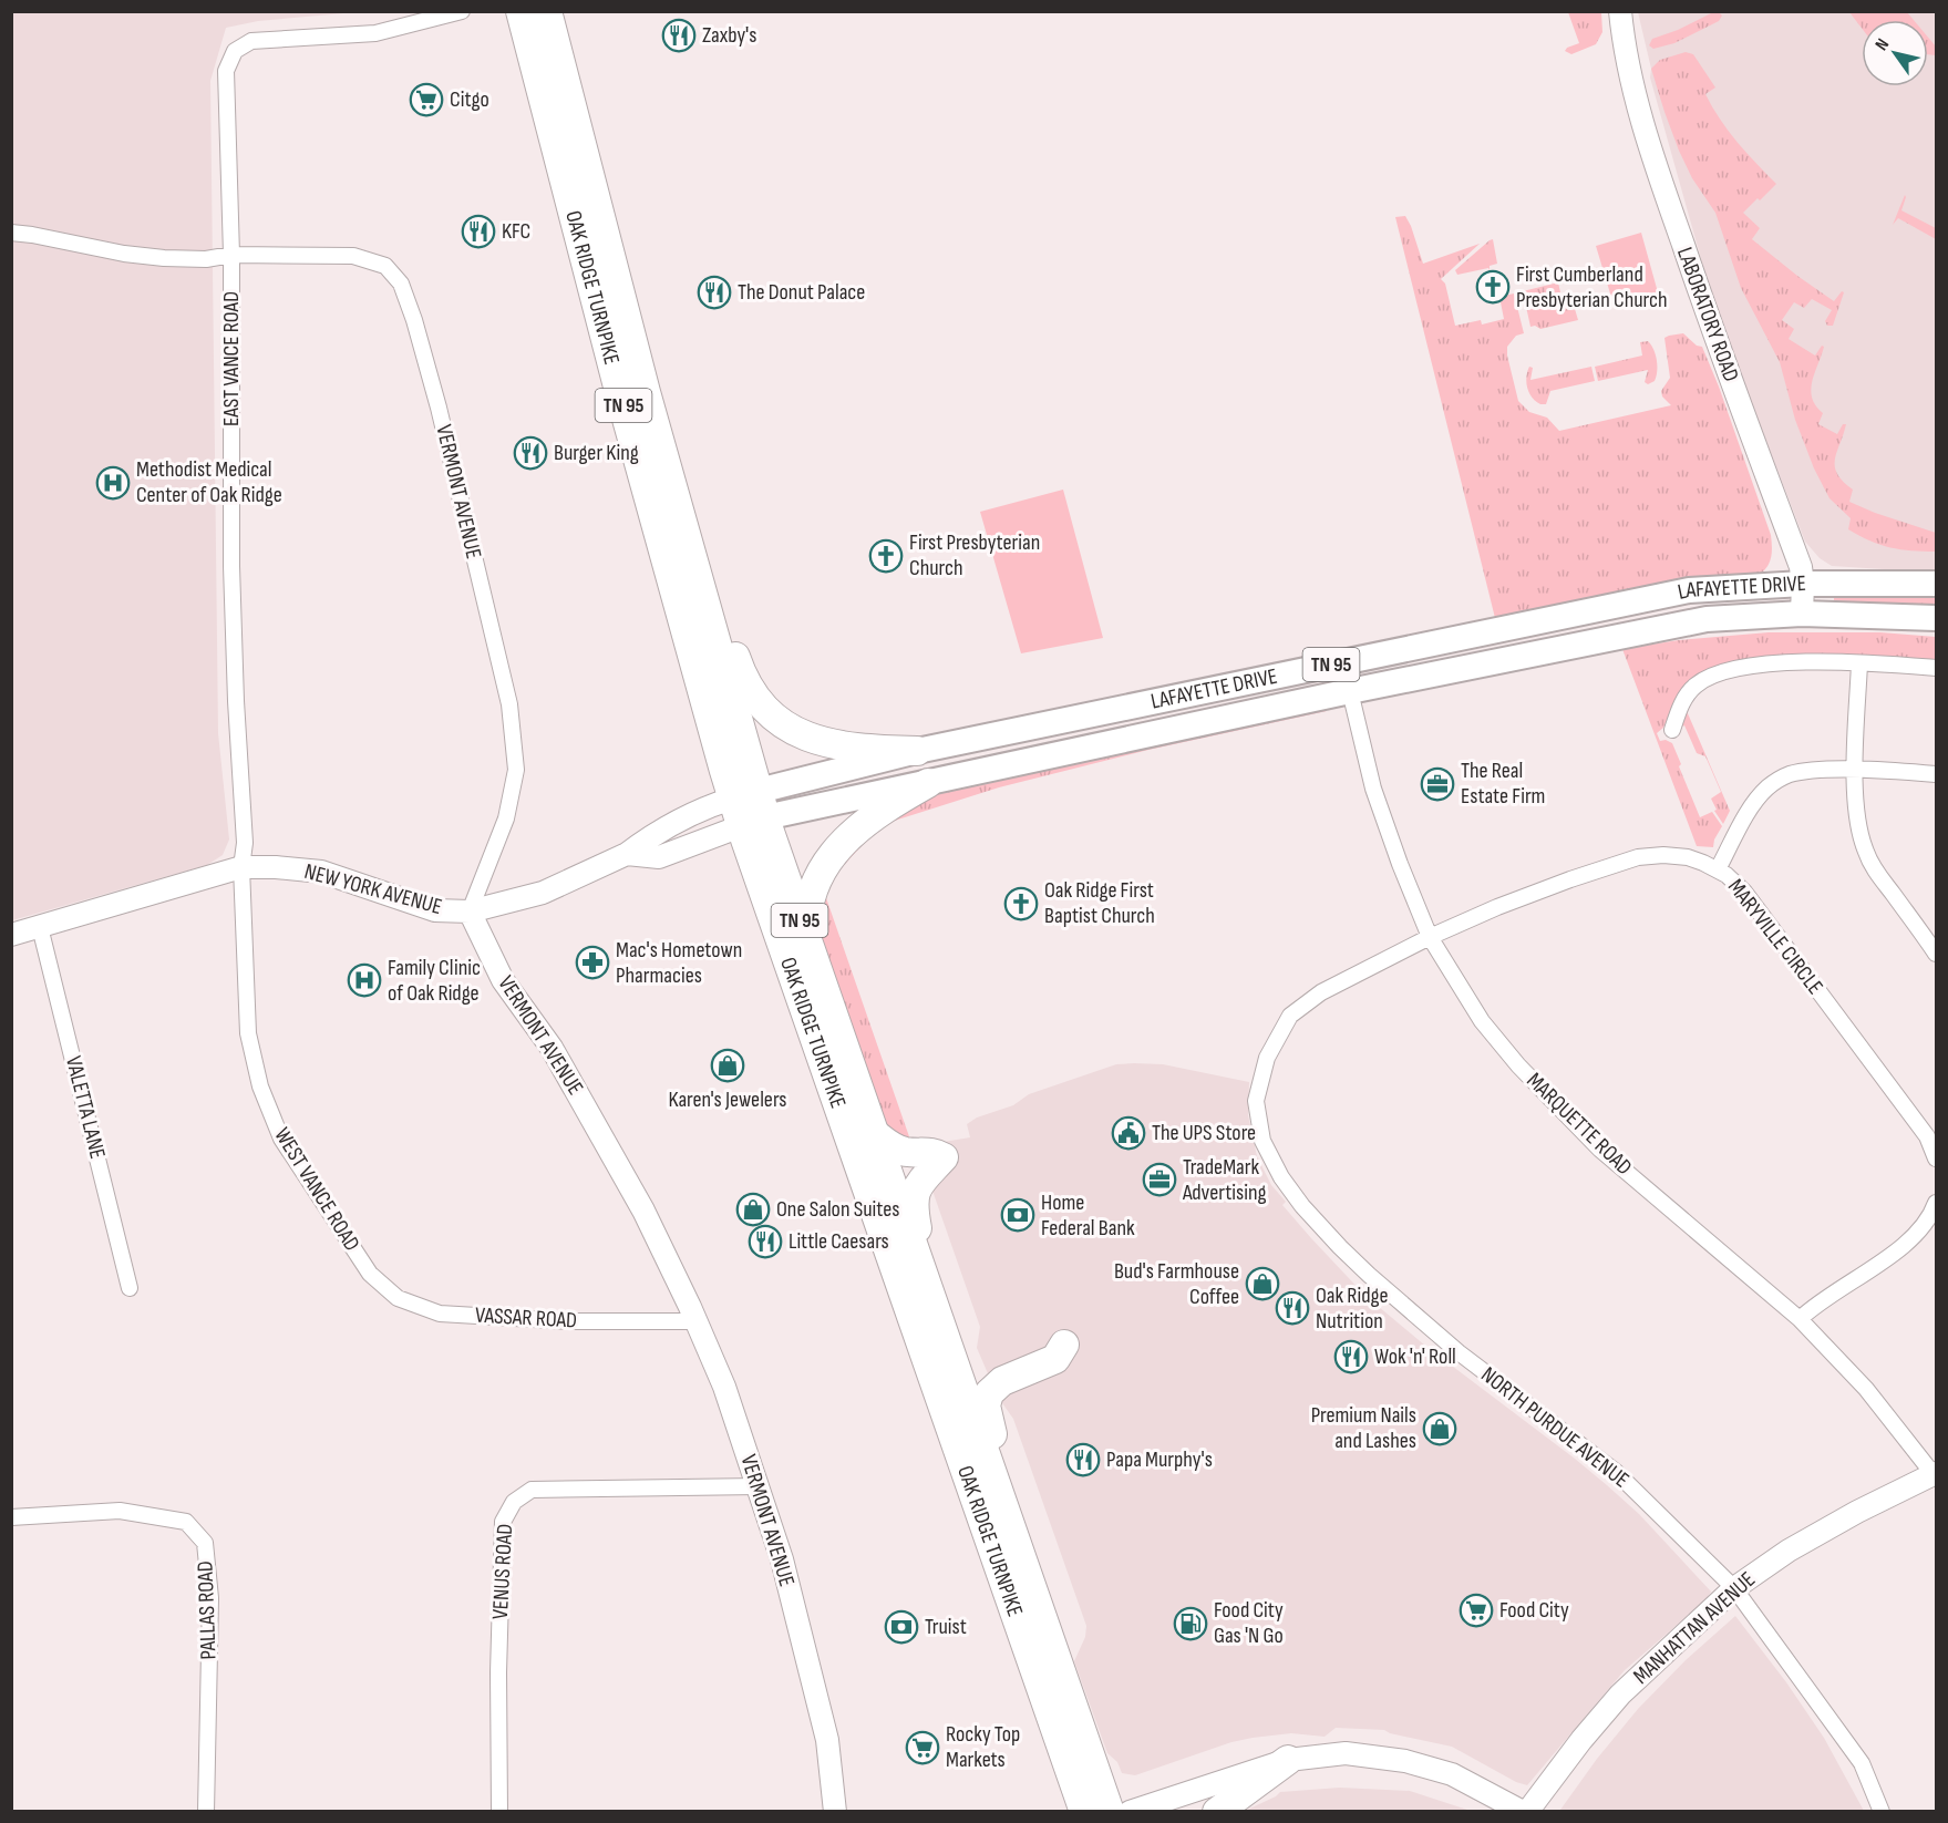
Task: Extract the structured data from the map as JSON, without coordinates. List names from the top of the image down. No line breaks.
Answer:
{"streets":{"highway":["OAK RIDGE TURNPIKE","TN 95"],"main road":["LAFAYETTE DRIVE"],"street":["LABORATORY ROAD","EAST VANCE ROAD","VERMONT AVENUE","NEW YORK AVENUE","MARYVILLE CIRCLE","VALETTA LANE","MARQUETTE ROAD","WEST VANCE ROAD","VASSAR ROAD","NORTH PURDUE AVENUE","VENUS ROAD","PALLAS ROAD","MANHATTAN AVENUE"]},"crossings":[["OAK RIDGE TURNPIKE","LAFAYETTE DRIVE"],["OAK RIDGE TURNPIKE","NEW YORK AVENUE"],["LABORATORY ROAD","LAFAYETTE DRIVE"],["EAST VANCE ROAD","VERMONT AVENUE"],["EAST VANCE ROAD","NEW YORK AVENUE"],["EAST VANCE ROAD","WEST VANCE ROAD"],["VERMONT AVENUE","NEW YORK AVENUE"],["VERMONT AVENUE","VASSAR ROAD"],["VERMONT AVENUE","VENUS ROAD"],["LAFAYETTE DRIVE","NEW YORK AVENUE"],["LAFAYETTE DRIVE","MARQUETTE ROAD"],["NEW YORK AVENUE","VALETTA LANE"],["NEW YORK AVENUE","WEST VANCE ROAD"],["MARYVILLE CIRCLE","MARQUETTE ROAD"],["MARYVILLE CIRCLE","NORTH PURDUE AVENUE"],["MARQUETTE ROAD","NORTH PURDUE AVENUE"],["MARQUETTE ROAD","MANHATTAN AVENUE"],["WEST VANCE ROAD","VASSAR ROAD"],["NORTH PURDUE AVENUE","MANHATTAN AVENUE"]],"places":{"restaurant":["Zaxby's","KFC","The Donut Palace","Burger King","Little Caesars","Oak Ridge Nutrition","Wok 'n' Roll","Papa Murphy's"],"supermarket":["Citgo","Food City","Rocky Top Markets"],"church":["First Cumberland Presbyterian Church","First Presbyterian Church","Oak Ridge First Baptist Church"],"hospital":["Methodist Medical Center of Oak Ridge","Family Clinic of Oak Ridge"],"office":["The Real Estate Firm","TradeMark Advertising"],"pharmacy":["Mac's Hometown Pharmacies"],"shop":["Karen's Jewelers","One Salon Suites","Bud's Farmhouse Coffee","Premium Nails and Lashes"],"public building":["The UPS Store"],"bank":["Home Federal Bank","Truist"],"fuel station":["Food City Gas 'N Go"]},"north":"top left"}
